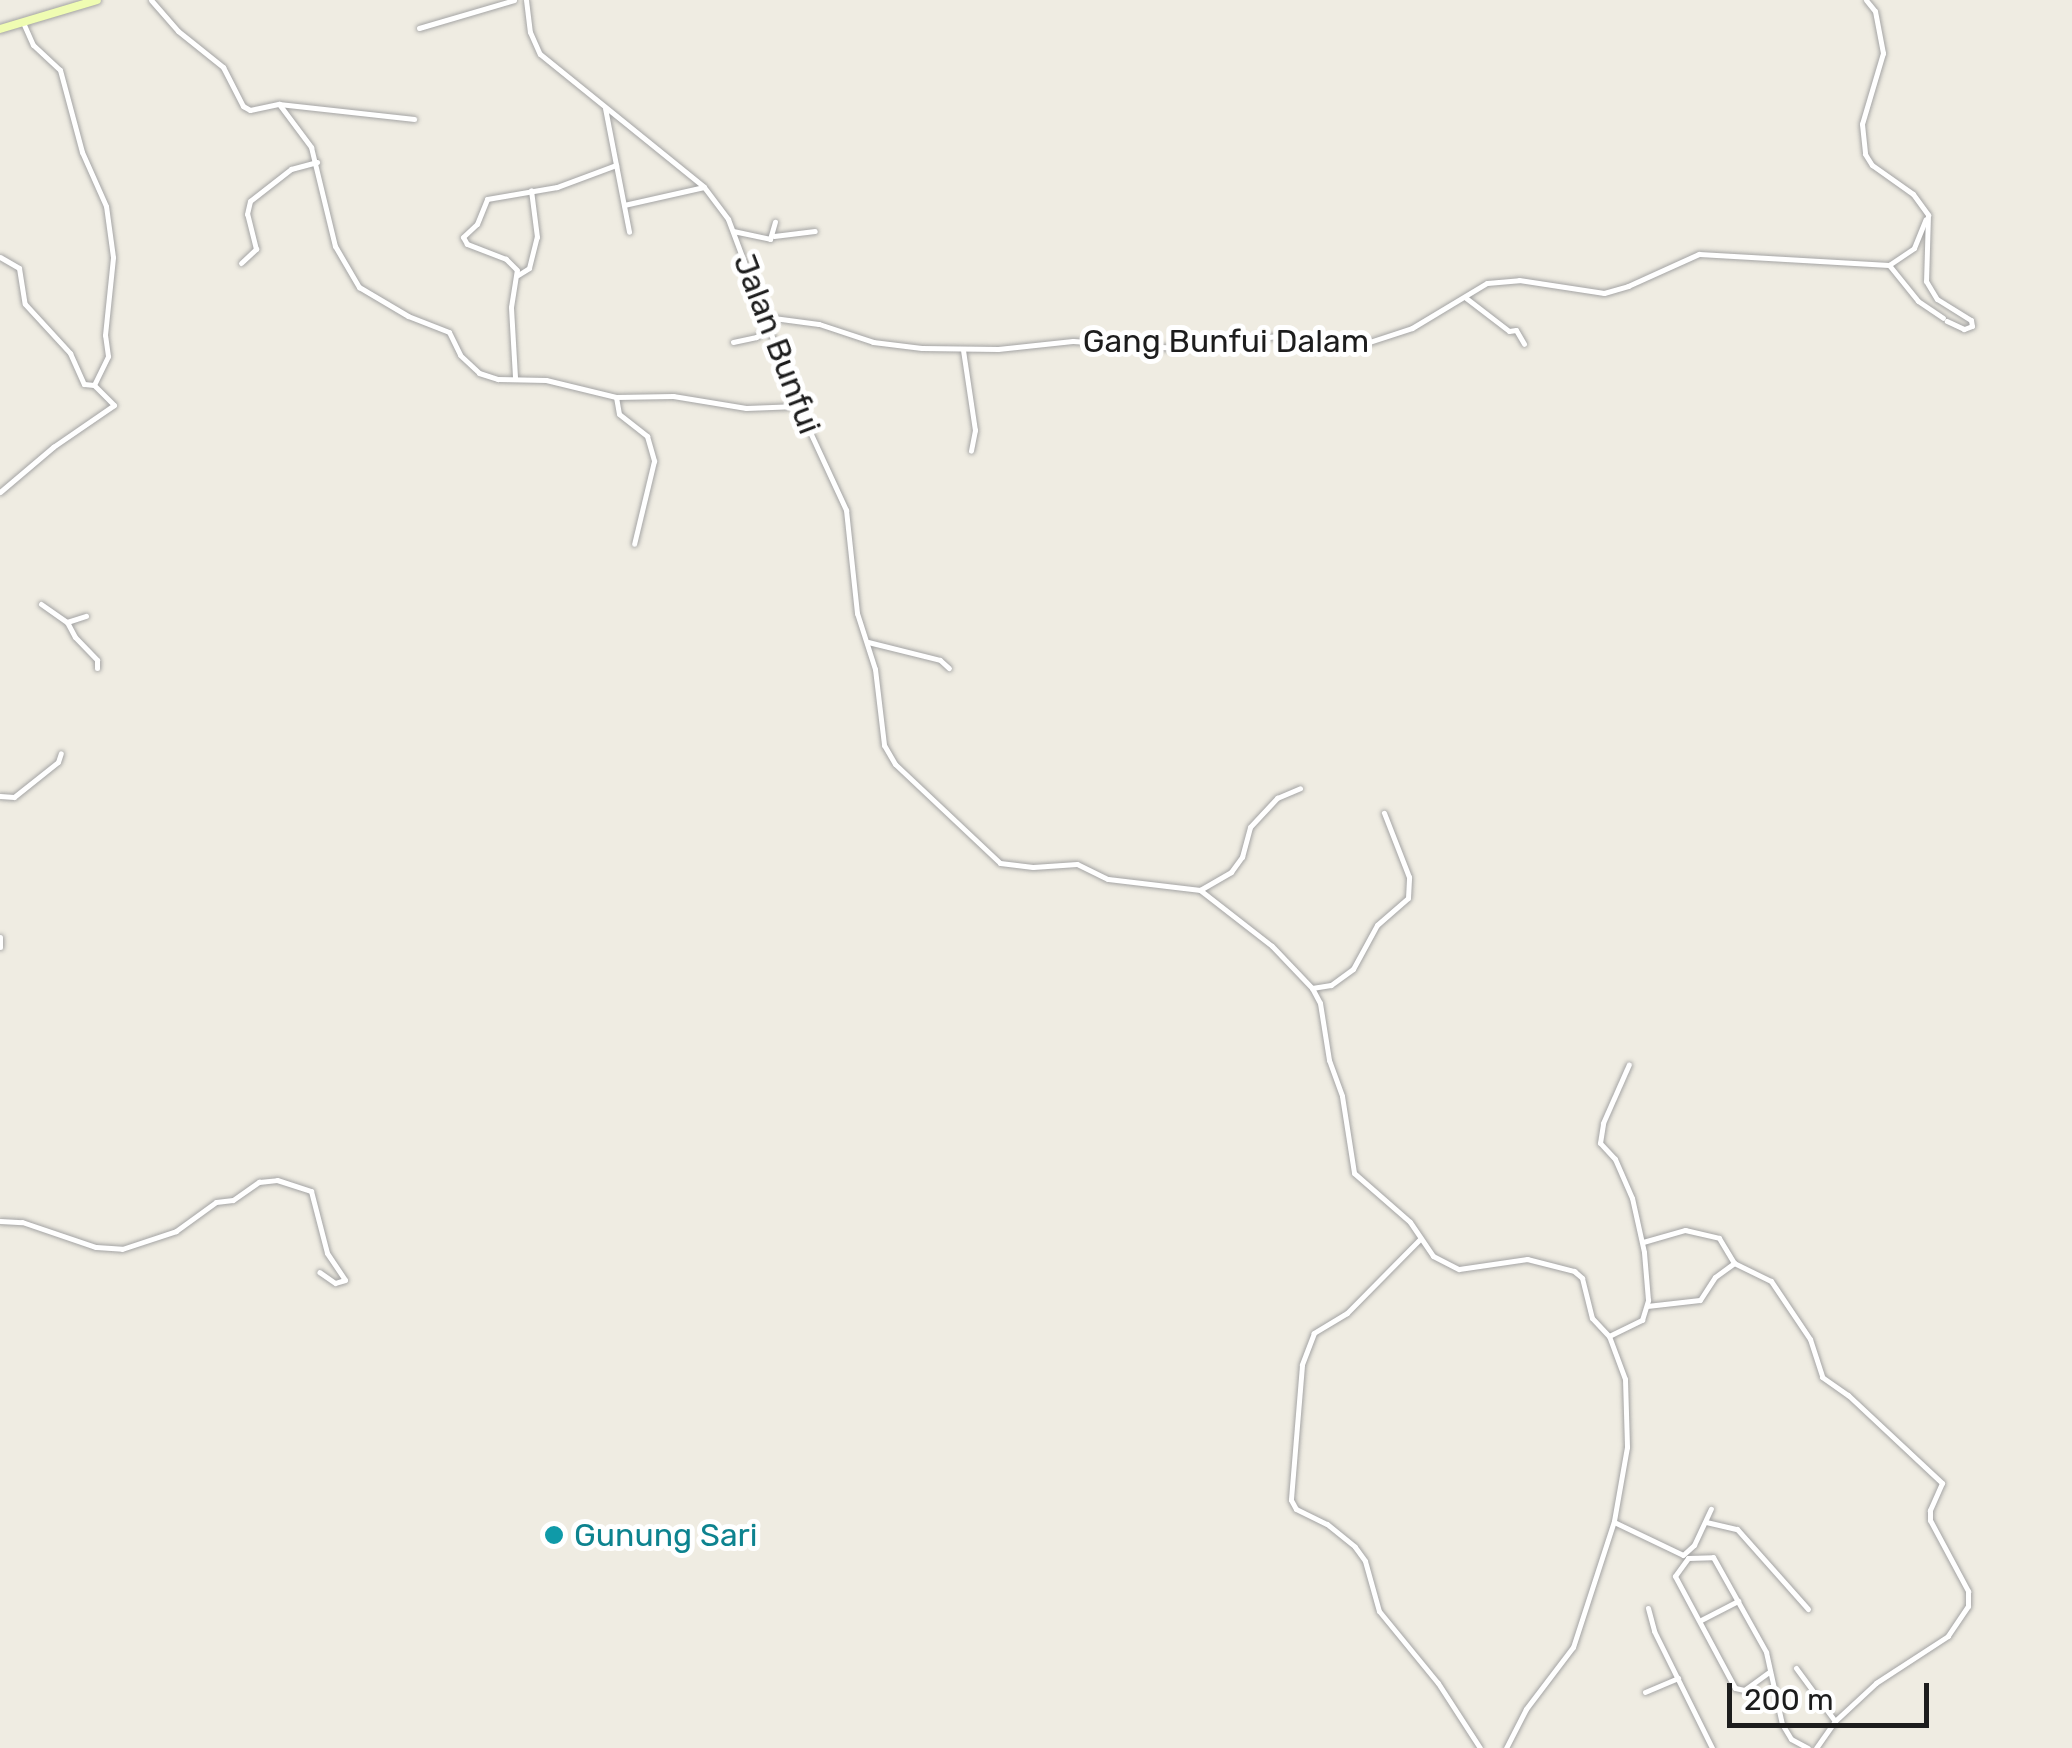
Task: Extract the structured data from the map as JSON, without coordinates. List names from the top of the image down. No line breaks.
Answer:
{"streets":{"street":["Gang Bunfui Dalam","Jalan Bunfui"]},"crossings":[["Gang Bunfui Dalam","Jalan Bunfui"]],"places":["Gunung Sari"],"scale_bar":"200 m"}
